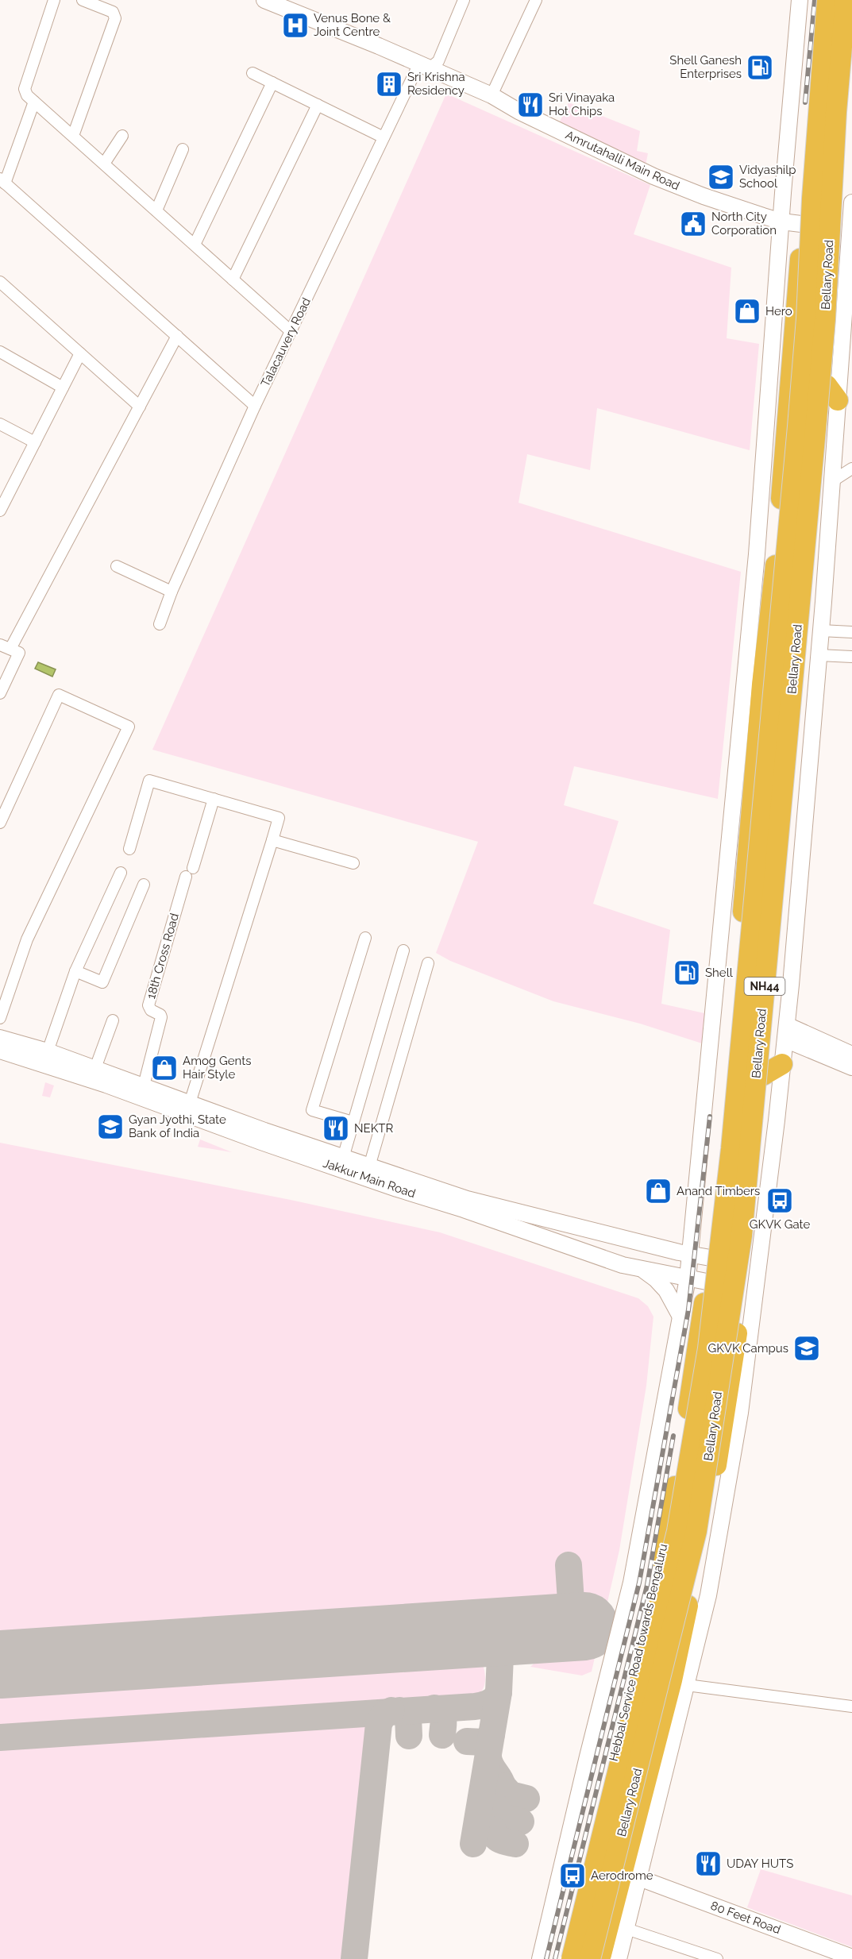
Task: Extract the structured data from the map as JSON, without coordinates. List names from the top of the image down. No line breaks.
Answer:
{"streets":{"highway":["Bellary Road","NH44","Hebbal Service Road towards Bengaluru"],"street":["Amrutahalli Main Road","Talacauvery Road","18th Cross Road","Jakkur Main Road","80 Feet Road"]},"crossings":[["Amrutahalli Main Road","Bellary Road"],["Amrutahalli Main Road","Talacauvery Road"],["Bellary Road","Jakkur Main Road"],["18th Cross Road","Jakkur Main Road"],["Jakkur Main Road","Hebbal Service Road towards Bengaluru"]],"places":{"hospital":["Venus Bone & Joint Centre"],"fuel station":["Shell Ganesh Enterprises","Shell"],"building":["Sri Krishna Residency"],"restaurant":["Sri Vinayaka Hot Chips","NEKTR","UDAY HUTS"],"school or university":["Vidyashilp School","Gyan Jyothi, State Bank of India","GKVK Campus"],"public building":["North City Corporation"],"shop":["Hero","Amog Gents Hair Style","Anand Timbers"],"bus stop":["GKVK Gate","Aerodrome"]}}
